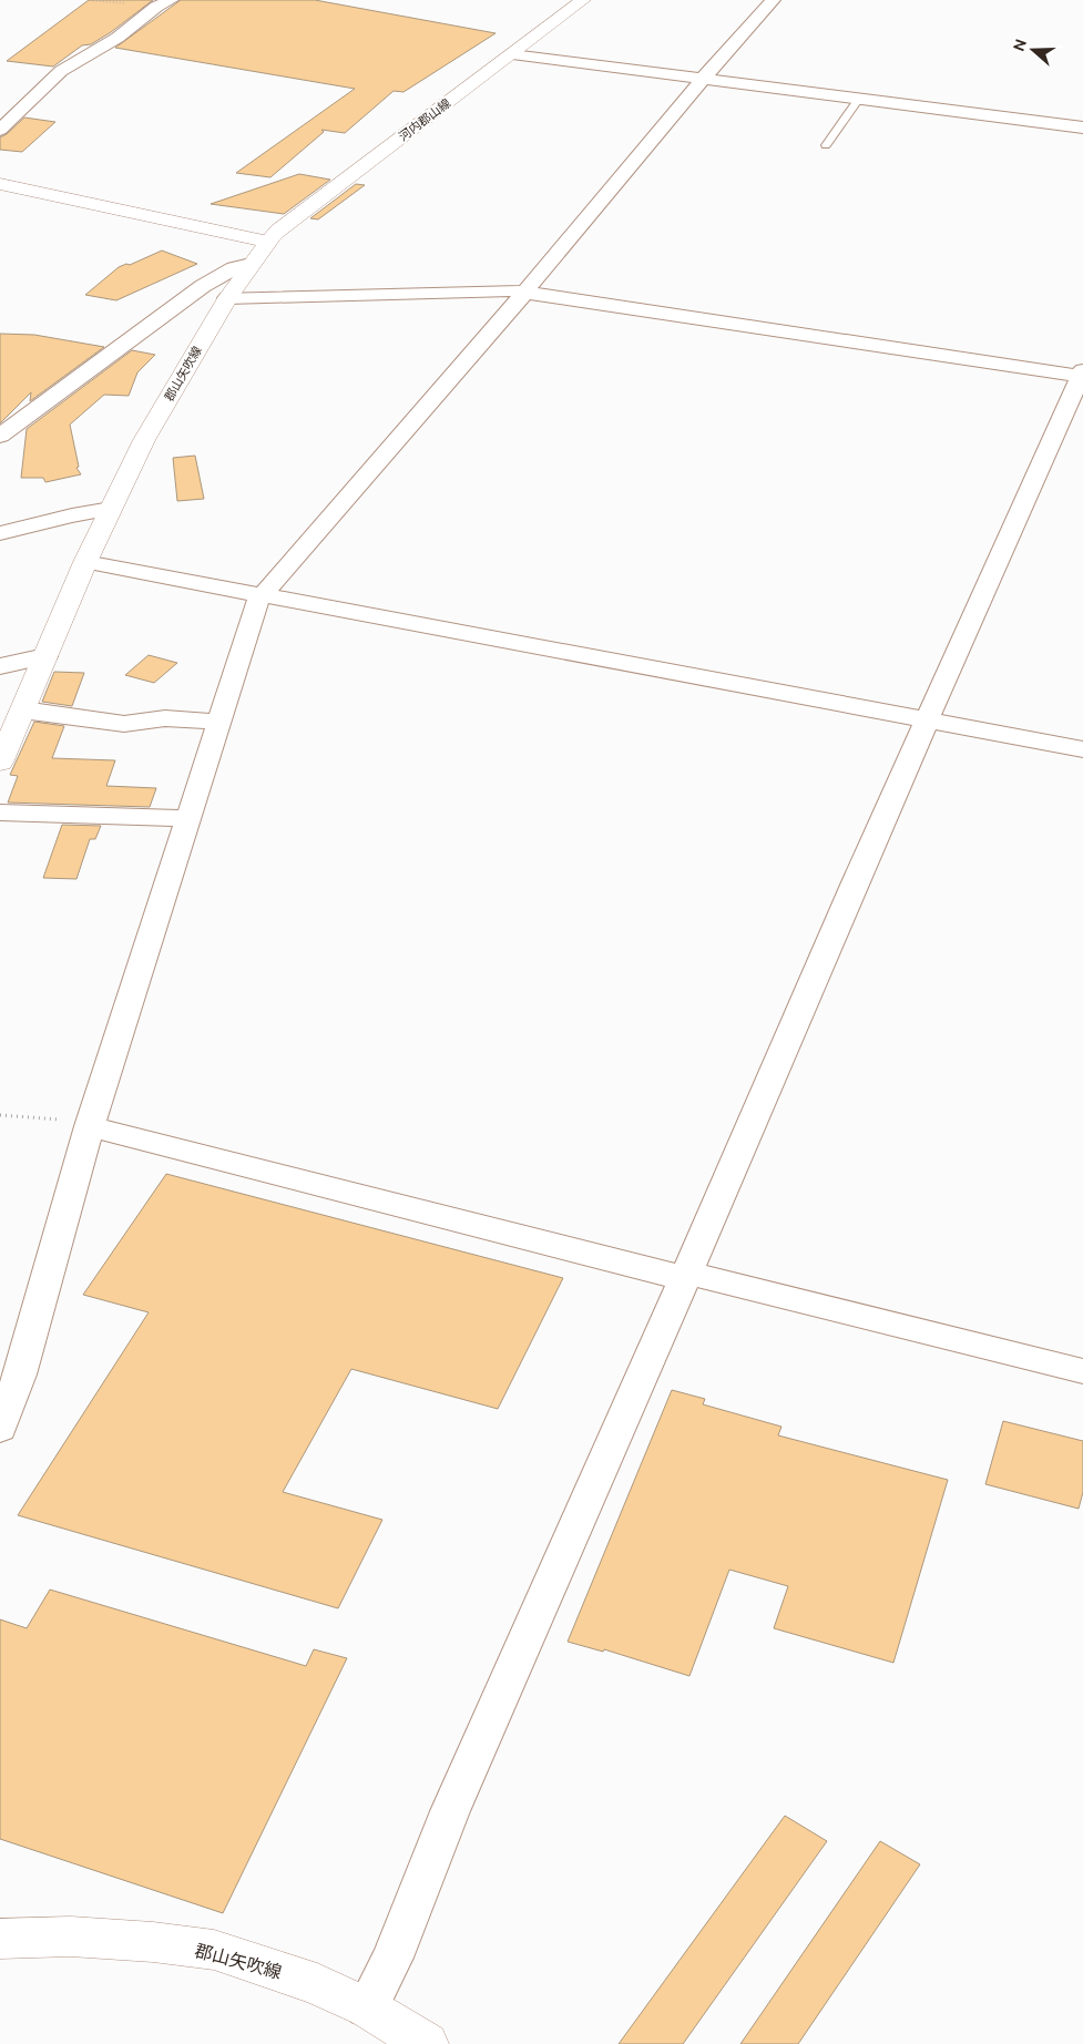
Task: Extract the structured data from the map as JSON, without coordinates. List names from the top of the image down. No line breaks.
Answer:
{"streets":{"main road":["河内郡山線","郡山矢吹線"]},"crossings":[["河内郡山線","郡山矢吹線"]],"north":"left"}
